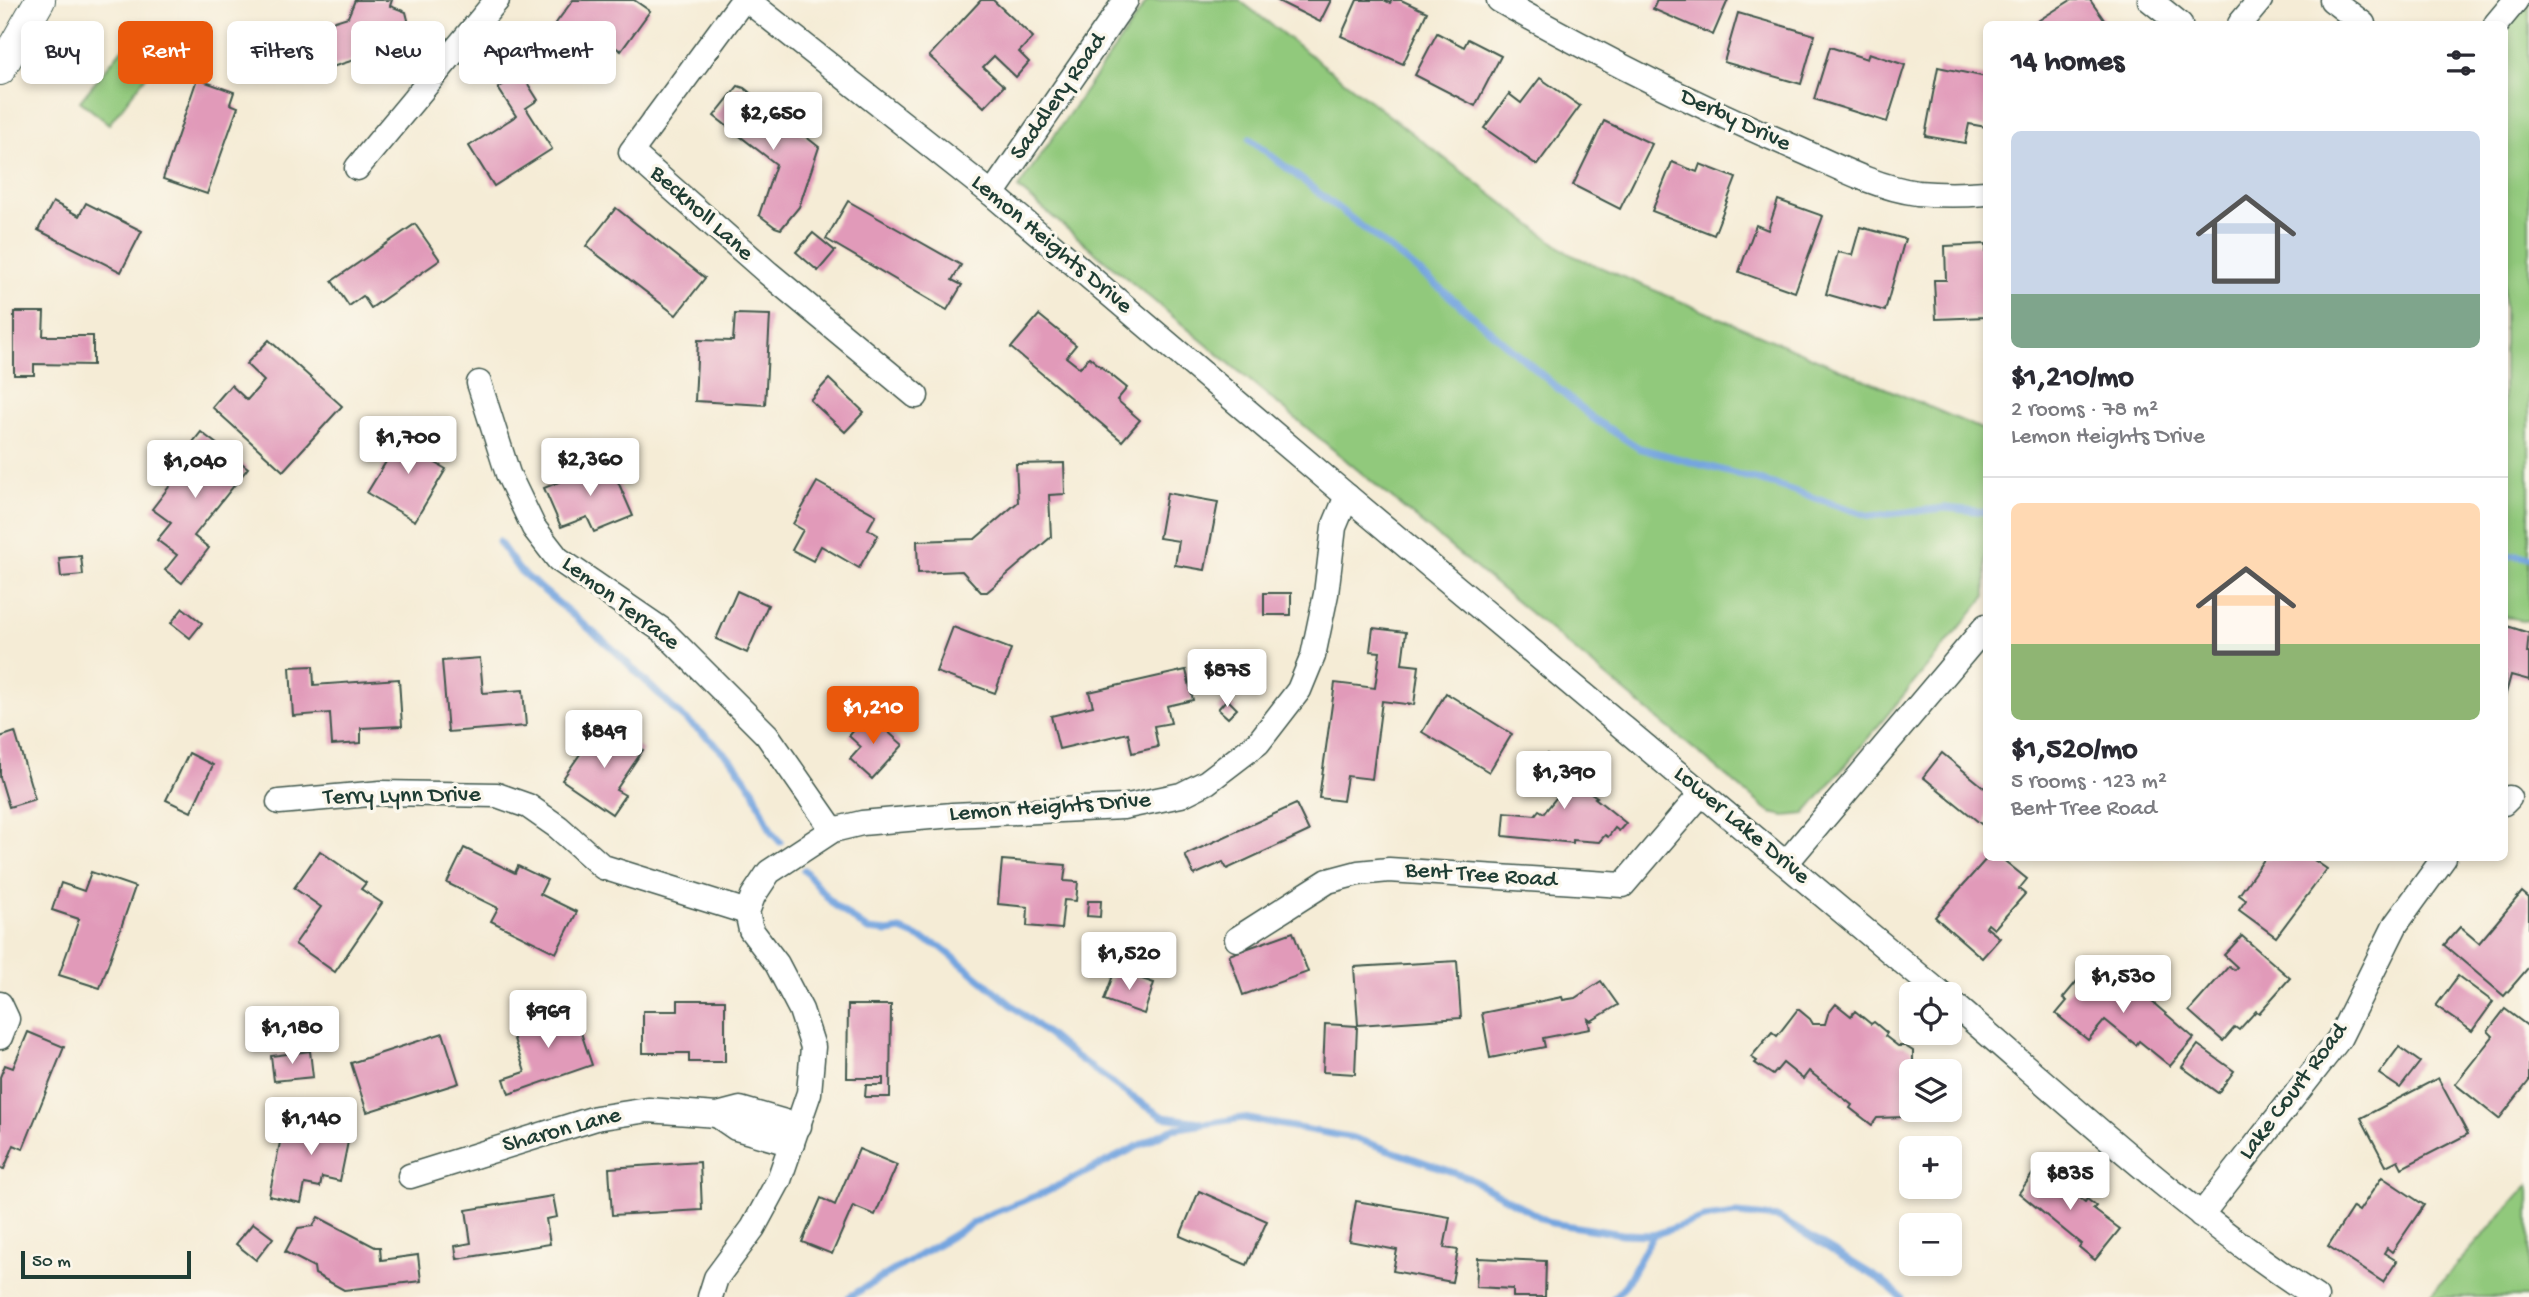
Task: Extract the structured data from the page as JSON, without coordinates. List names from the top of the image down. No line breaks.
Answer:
{"streets":{"street":["Saddlery Road","Derby Drive","Becknoll Lane","Lemon Heights Drive","Lemon Terrace","Terry Lynn Drive","Lower Lake Drive","Bent Tree Road","Lake Court Road","Sharon Lane"]},"crossings":[["Saddlery Road","Lemon Heights Drive"],["Becknoll Lane","Lemon Heights Drive"],["Lemon Heights Drive","Lemon Terrace"],["Lemon Heights Drive","Terry Lynn Drive"],["Lemon Heights Drive","Lower Lake Drive"],["Lower Lake Drive","Bent Tree Road"]],"scale_bar":"50 m","page":{"chip":["Buy","Rent","Filters","New","Apartment"],"heading":"14 homes","price":["$2,650","$1,700","$2,360","$1,040","$875","$1,210","$849","$1,390","$1,520","$1,530","$969","$1,180","$1,140","$835"],"list":[{"name":"$1,210/mo","note":"2 rooms · 78 m² · Lemon Heights Drive"},{"name":"$1,520/mo","note":"5 rooms · 123 m² · Bent Tree Road"}],"map_buttons":["+","−"],"scale":"50 m"}}
